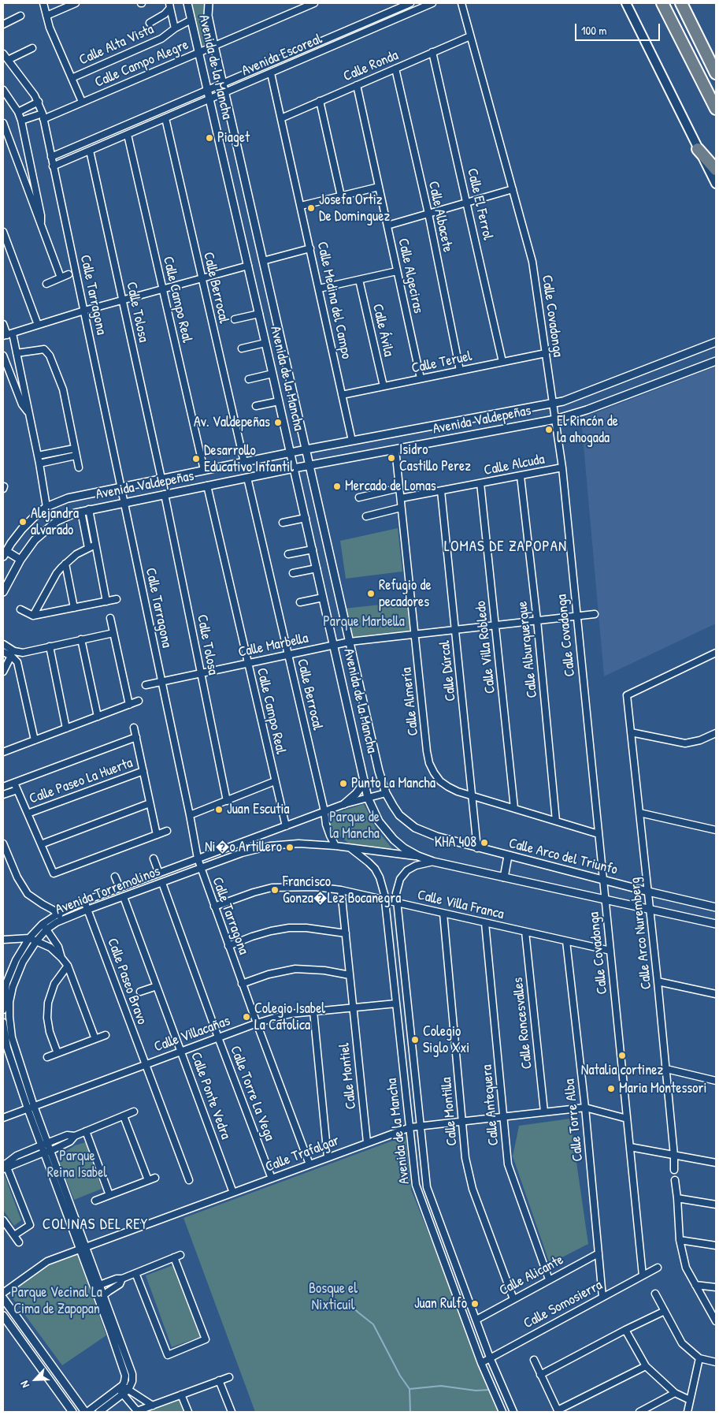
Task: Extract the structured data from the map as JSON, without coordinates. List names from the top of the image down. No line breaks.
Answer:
{"streets":{"street":["Calle Alta Vista","Avenida Escoreal","Calle Campo Alegre","Calle Ronda","Avenida de la Mancha","Calle El Ferrol","Calle Albacete","Calle Algeciras","Calle Berrocal","Calle Tarragona","Calle Campo Real","Calle Medina del Campo","Calle Tolosa","Calle Covadonga","Calle Ávila","Calle Teruel","Avenida Valdepeñas","Calle Alcuda","Calle Marbella","Calle Villa Robledo","Calle Alburquerque","Calle Dúrcal","Calle Almería","Calle Paseo La Huerta","Calle Arco del Triunfo","Avenida Torremolinos","Calle Villa Franca","Calle Arco Nuremberg","Calle Paseo Bravo","Calle Roncesvalles","Calle Villacañas","Calle Montiel","Calle Torre La Vega","Calle Ponte Vedra","Calle Antequera","Calle Montilla","Calle Torre Alba","Calle Trafalgar","Calle Alicante","Calle Somosierra"]},"crossings":[["Calle Alta Vista","Avenida de la Mancha"],["Avenida Escoreal","Avenida de la Mancha"],["Avenida Escoreal","Calle Berrocal"],["Avenida Escoreal","Calle Tarragona"],["Avenida Escoreal","Calle Campo Real"],["Avenida Escoreal","Calle Medina del Campo"],["Avenida Escoreal","Calle Tolosa"],["Calle Campo Alegre","Avenida de la Mancha"],["Calle Campo Alegre","Calle Tarragona"],["Calle Ronda","Calle El Ferrol"],["Calle Ronda","Calle Albacete"],["Calle Ronda","Calle Algeciras"],["Calle Ronda","Calle Medina del Campo"],["Calle Ronda","Calle Covadonga"],["Avenida de la Mancha","Avenida Valdepeñas"],["Avenida de la Mancha","Calle Marbella"],["Avenida de la Mancha","Calle Arco del Triunfo"],["Avenida de la Mancha","Avenida Torremolinos"],["Avenida de la Mancha","Calle Villa Franca"],["Avenida de la Mancha","Calle Villacañas"],["Avenida de la Mancha","Calle Trafalgar"],["Avenida de la Mancha","Calle Alicante"],["Avenida de la Mancha","Calle Somosierra"],["Calle El Ferrol","Calle Teruel"],["Calle Albacete","Calle Teruel"],["Calle Algeciras","Calle Teruel"],["Calle Berrocal","Avenida Valdepeñas"],["Calle Berrocal","Calle Marbella"],["Calle Berrocal","Avenida Torremolinos"],["Calle Tarragona","Avenida Valdepeñas"],["Calle Tarragona","Calle Marbella"],["Calle Tarragona","Avenida Torremolinos"],["Calle Tarragona","Calle Villa Franca"],["Calle Tarragona","Calle Villacañas"],["Calle Tarragona","Calle Trafalgar"],["Calle Campo Real","Avenida Valdepeñas"],["Calle Campo Real","Calle Marbella"],["Calle Campo Real","Avenida Torremolinos"],["Calle Medina del Campo","Calle Teruel"],["Calle Medina del Campo","Avenida Valdepeñas"],["Calle Tolosa","Avenida Valdepeñas"],["Calle Tolosa","Calle Marbella"],["Calle Covadonga","Calle Teruel"],["Calle Covadonga","Avenida Valdepeñas"],["Calle Covadonga","Calle Alcuda"],["Calle Covadonga","Calle Marbella"],["Calle Covadonga","Calle Almería"],["Calle Covadonga","Calle Arco del Triunfo"],["Calle Covadonga","Calle Villa Franca"],["Calle Covadonga","Calle Trafalgar"],["Calle Covadonga","Calle Somosierra"],["Calle Ávila","Calle Teruel"],["Avenida Valdepeñas","Calle Almería"],["Calle Alcuda","Calle Villa Robledo"],["Calle Alcuda","Calle Alburquerque"],["Calle Alcuda","Calle Dúrcal"],["Calle Alcuda","Calle Almería"],["Calle Marbella","Calle Villa Robledo"],["Calle Marbella","Calle Alburquerque"],["Calle Marbella","Calle Dúrcal"],["Calle Marbella","Calle Almería"],["Calle Villa Robledo","Calle Almería"],["Calle Alburquerque","Calle Almería"],["Calle Dúrcal","Calle Almería"],["Calle Dúrcal","Calle Arco del Triunfo"],["Calle Arco del Triunfo","Calle Arco Nuremberg"],["Avenida Torremolinos","Calle Paseo Bravo"],["Avenida Torremolinos","Calle Villacañas"],["Avenida Torremolinos","Calle Torre La Vega"],["Avenida Torremolinos","Calle Ponte Vedra"],["Avenida Torremolinos","Calle Trafalgar"],["Calle Villa Franca","Calle Roncesvalles"],["Calle Villa Franca","Calle Montiel"],["Calle Villa Franca","Calle Antequera"],["Calle Villa Franca","Calle Montilla"],["Calle Villa Franca","Calle Torre Alba"],["Calle Paseo Bravo","Calle Villacañas"],["Calle Roncesvalles","Calle Trafalgar"],["Calle Villacañas","Calle Montiel"],["Calle Villacañas","Calle Torre La Vega"],["Calle Villacañas","Calle Ponte Vedra"],["Calle Montiel","Calle Trafalgar"],["Calle Torre La Vega","Calle Trafalgar"],["Calle Ponte Vedra","Calle Trafalgar"],["Calle Antequera","Calle Trafalgar"],["Calle Antequera","Calle Alicante"],["Calle Montilla","Calle Trafalgar"],["Calle Montilla","Calle Alicante"],["Calle Torre Alba","Calle Trafalgar"],["Calle Torre Alba","Calle Alicante"],["Calle Torre Alba","Calle Somosierra"]],"districts":["LOMAS DE ZAPOPAN","COLINAS DEL REY"],"parks":["Parque Marbella","Parque de la Mancha","Parque Reina Isabel","Bosque el Nixticuil","Parque Vecinal La Cima de Zapopan"],"places":["Piaget","Josefa Ortiz De Dominguez","Av. Valdepeñas","El Rincón de la ahogada","Isidro Castillo Perez","Desarrollo Educativo Infantil","Mercado de Lomas","Alejandra alvarado","Refugio de pecadores","Punto La Mancha","Juan Escutia","KHA 408","Ni�o Artillero","Francisco Gonza�Lez Bocanegra","Colegio Isabel La Catolica","Colegio Siglo Xxi","Natalia cortinez","Maria Montessori","Juan Rulfo"],"scale_bar":"100 m","north":"bottom left"}
